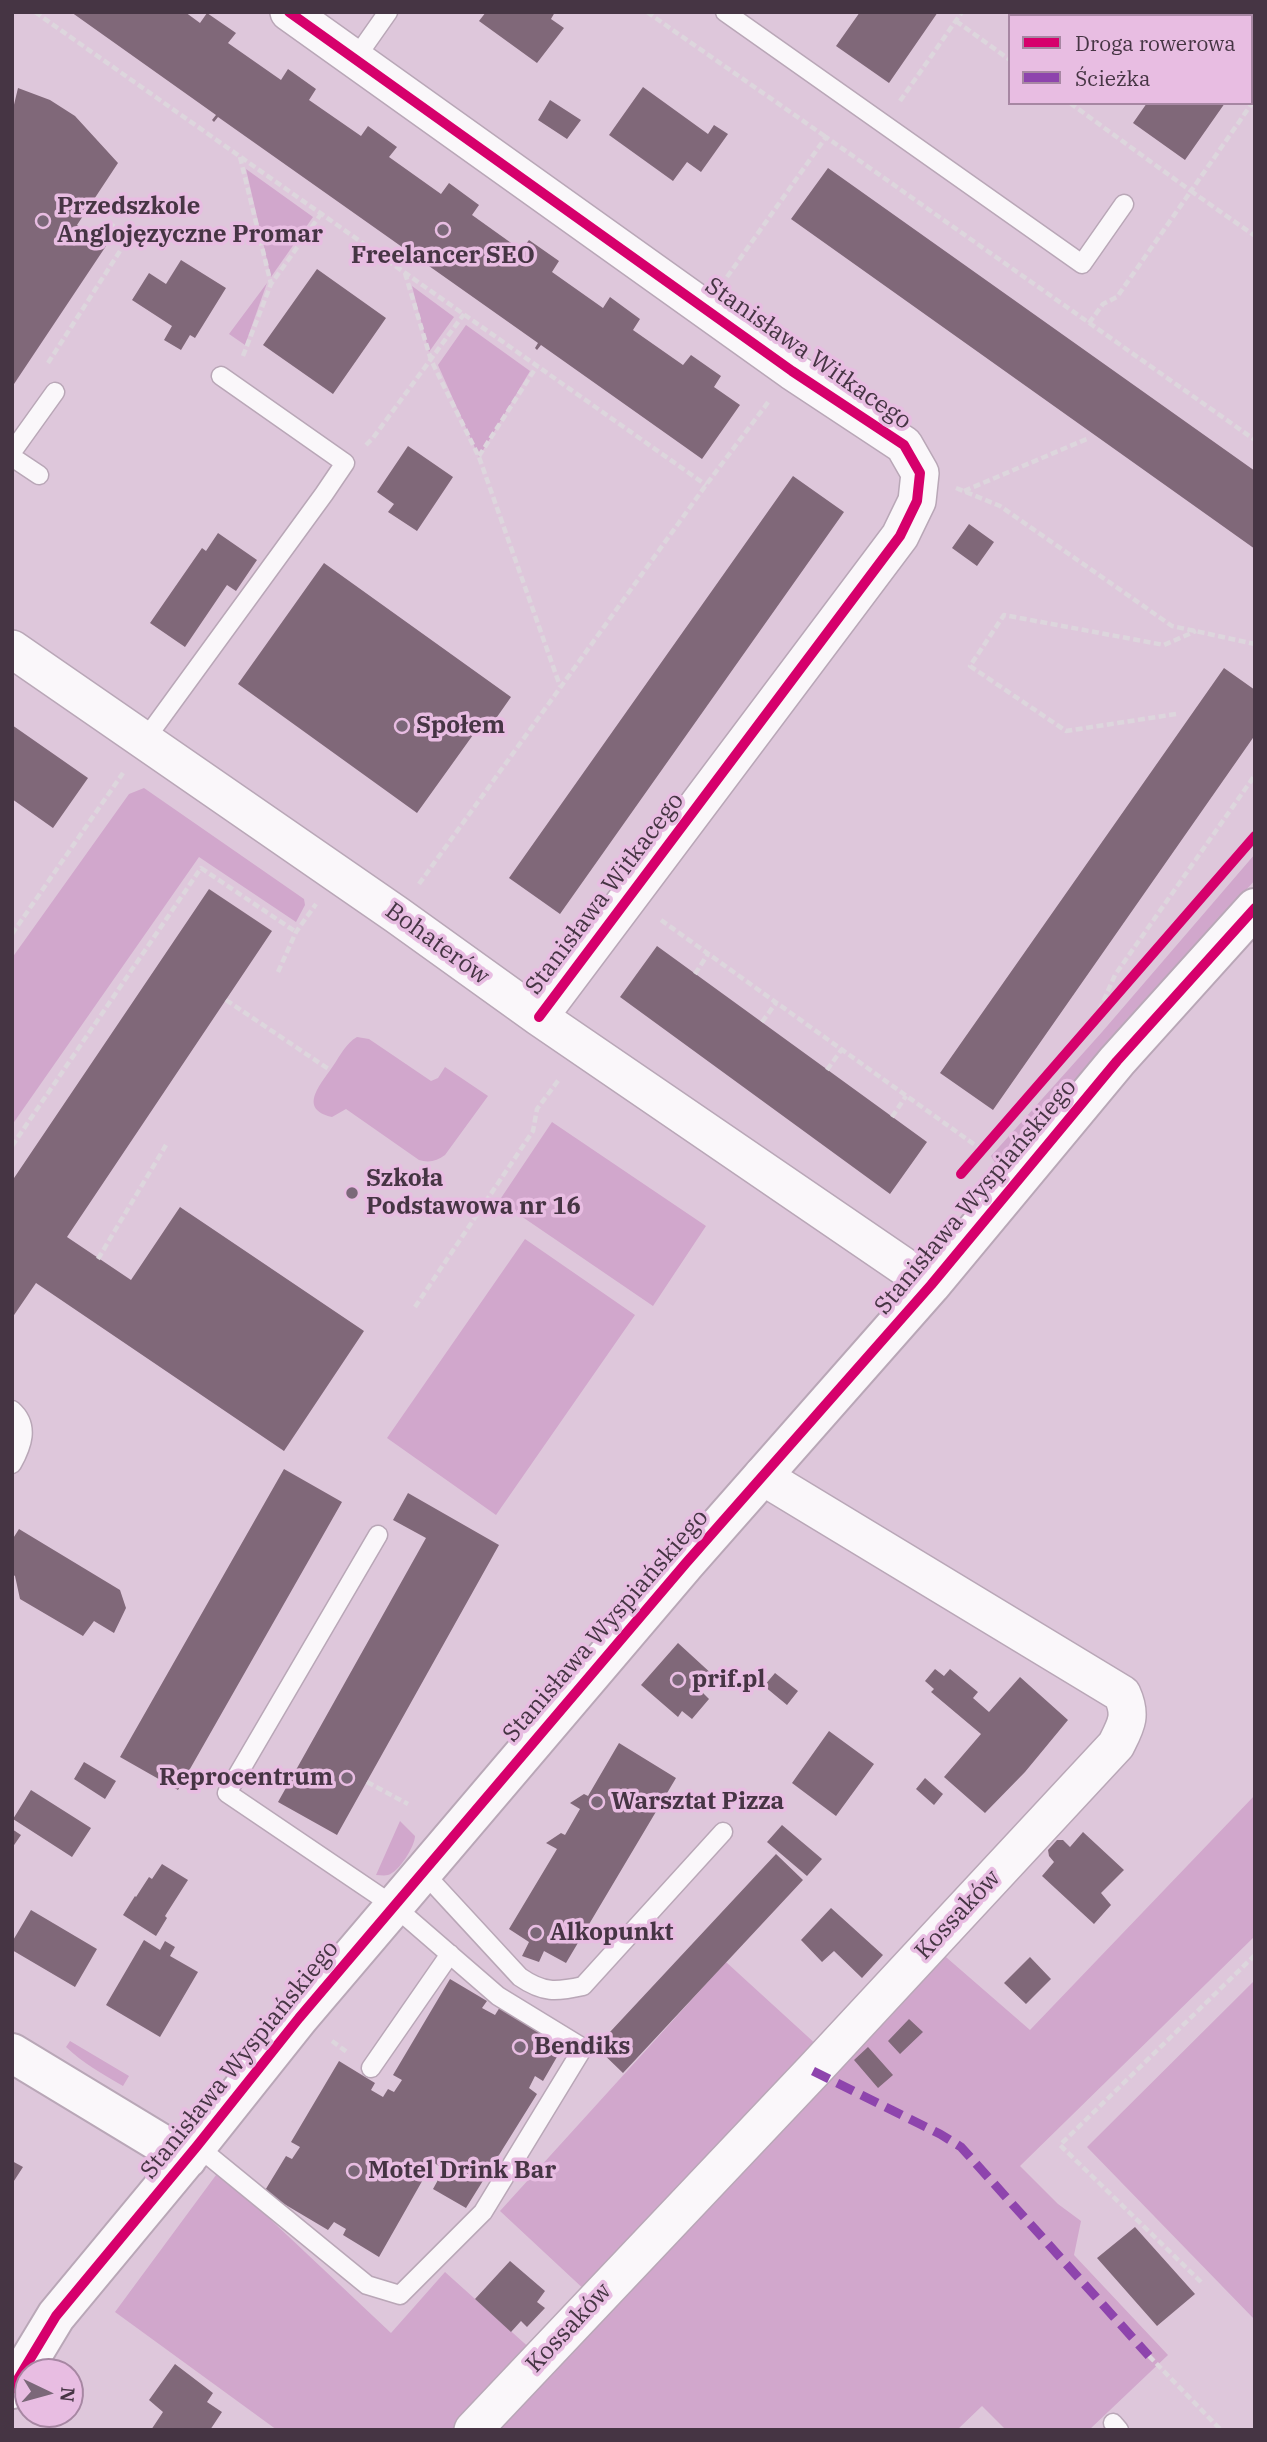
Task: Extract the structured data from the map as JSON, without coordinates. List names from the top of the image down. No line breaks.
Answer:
{"streets":{"street":["Stanisława Witkacego","Bohaterów","Stanisława Wyspiańskiego","Kossaków"]},"crossings":[["Stanisława Witkacego","Bohaterów"],["Bohaterów","Stanisława Wyspiańskiego"],["Stanisława Wyspiańskiego","Kossaków"]],"places":["Przedszkole Anglojęzyczne Promar","Freelancer SEO","Społem","Szkoła Podstawowa nr 16","prif.pl","Reprocentrum","Warsztat Pizza","Alkopunkt","Bendiks","Motel Drink Bar"],"legend":["Droga rowerowa","Ścieżka"],"north":"right"}
